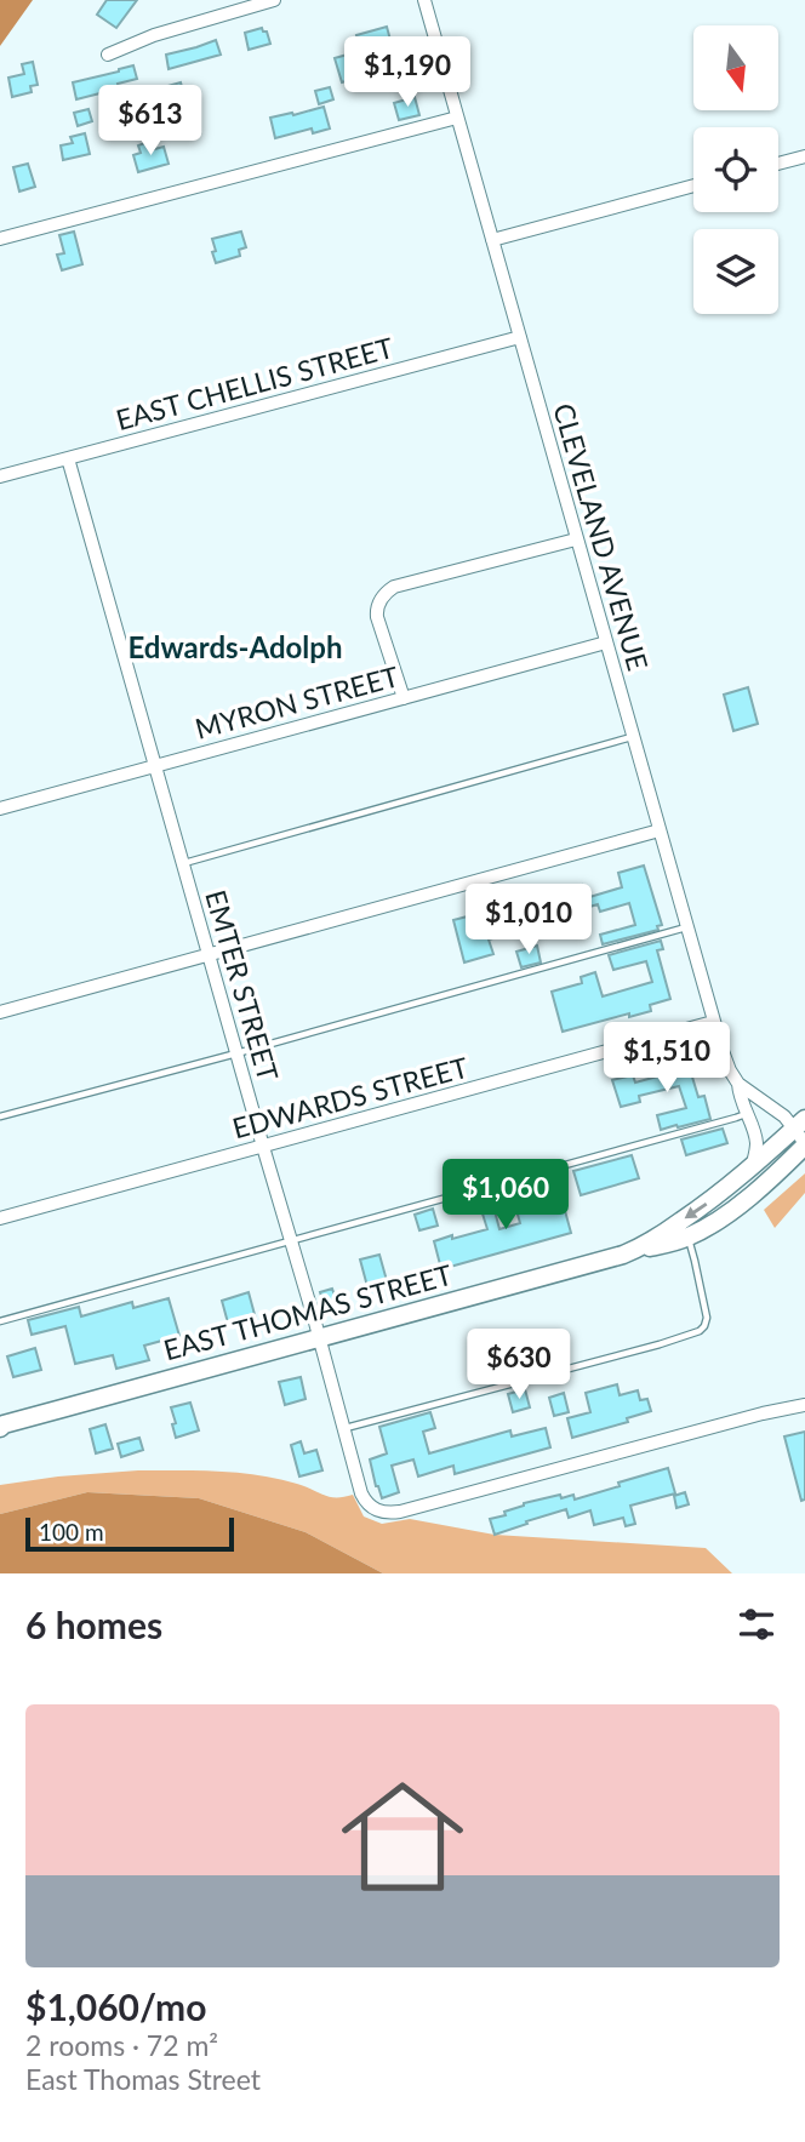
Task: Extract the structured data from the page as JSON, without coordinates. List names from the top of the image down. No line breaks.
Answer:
{"streets":{"main road":["EAST THOMAS STREET"],"street":["EAST CHELLIS STREET","CLEVELAND AVENUE","MYRON STREET","EMTER STREET","EDWARDS STREET"]},"crossings":[["EAST CHELLIS STREET","CLEVELAND AVENUE"],["EAST CHELLIS STREET","EMTER STREET"],["CLEVELAND AVENUE","MYRON STREET"],["CLEVELAND AVENUE","EDWARDS STREET"],["CLEVELAND AVENUE","EAST THOMAS STREET"],["MYRON STREET","EMTER STREET"],["EMTER STREET","EDWARDS STREET"],["EMTER STREET","EAST THOMAS STREET"]],"districts":["Edwards-Adolph"],"scale_bar":"100 m","north":"bottom","page":{"price":["$1,190","$613","$1,010","$1,510","$1,060","$630"],"scale":"100 m","heading":"6 homes","list":[{"name":"$1,060/mo","note":"2 rooms · 72 m² · East Thomas Street"}]}}
